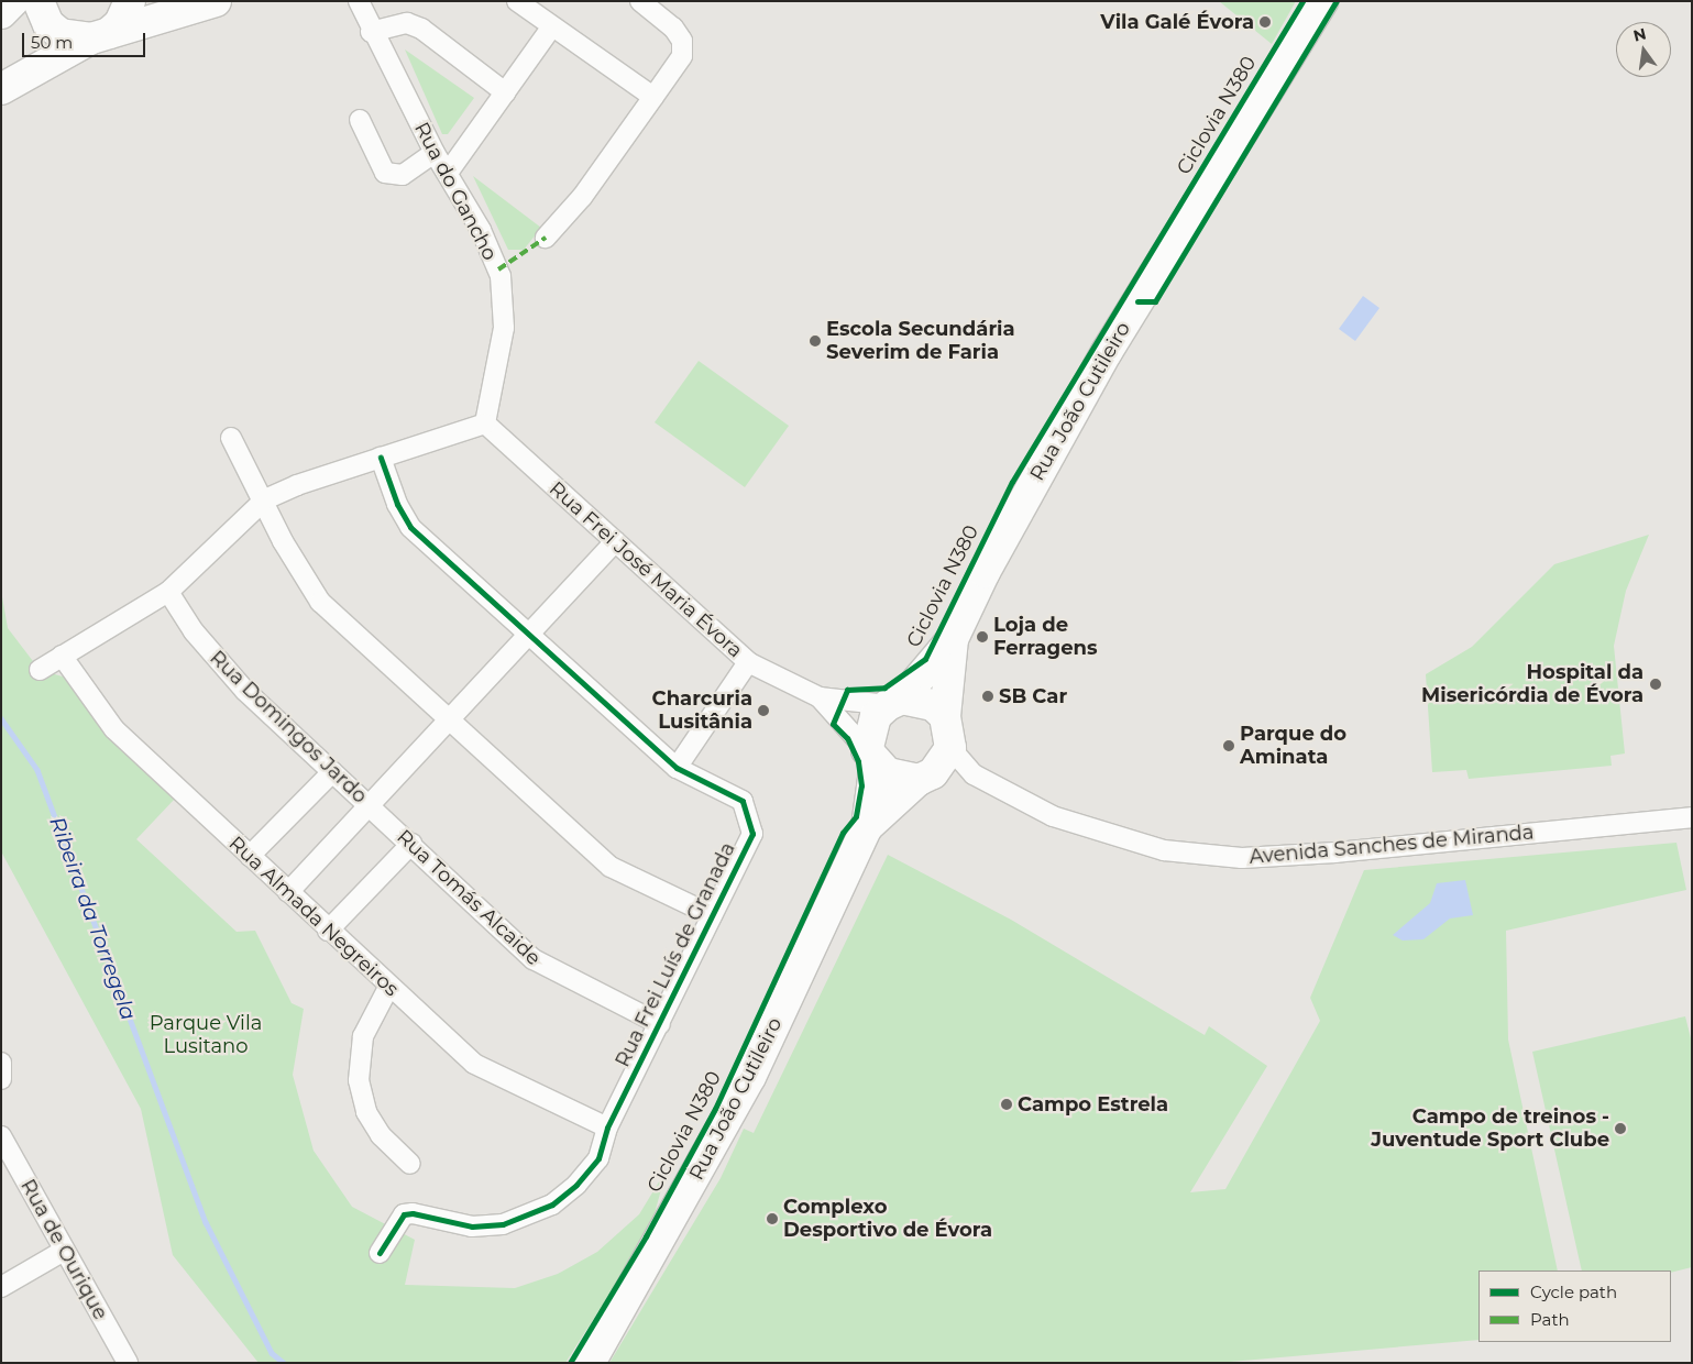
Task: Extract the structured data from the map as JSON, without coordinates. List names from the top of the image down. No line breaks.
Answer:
{"streets":{"main road":["Rua João Cutileiro"],"street":["Rua do Gancho","Rua Frei José Maria Évora","Rua Domingos Jardo","Avenida Sanches de Miranda","Rua Tomás Alcaide","Rua Almada Negreiros","Rua Frei Luís de Granada","Rua de Ourique"],"cycle path":["Ciclovia N380"]},"crossings":[["Rua do Gancho","Rua Frei José Maria Évora"],["Rua João Cutileiro","Rua Frei José Maria Évora"],["Rua João Cutileiro","Avenida Sanches de Miranda"],["Rua Frei José Maria Évora","Avenida Sanches de Miranda"],["Rua Domingos Jardo","Rua Tomás Alcaide"],["Rua Tomás Alcaide","Rua Frei Luís de Granada"],["Rua Almada Negreiros","Rua Frei Luís de Granada"]],"water":["Ribeira da Torregela"],"parks":["Parque Vila Lusitano"],"places":["Vila Galé Évora","Escola Secundária Severim de Faria","Loja de Ferragens","Hospital da Misericórdia de Évora","SB Car","Charcuria Lusitânia","Parque do Aminata","Campo Estrela","Campo de treinos - Juventude Sport Clube","Complexo Desportivo de Évora"],"legend":["Cycle path","Path"],"scale_bar":"50 m","north":"top"}
